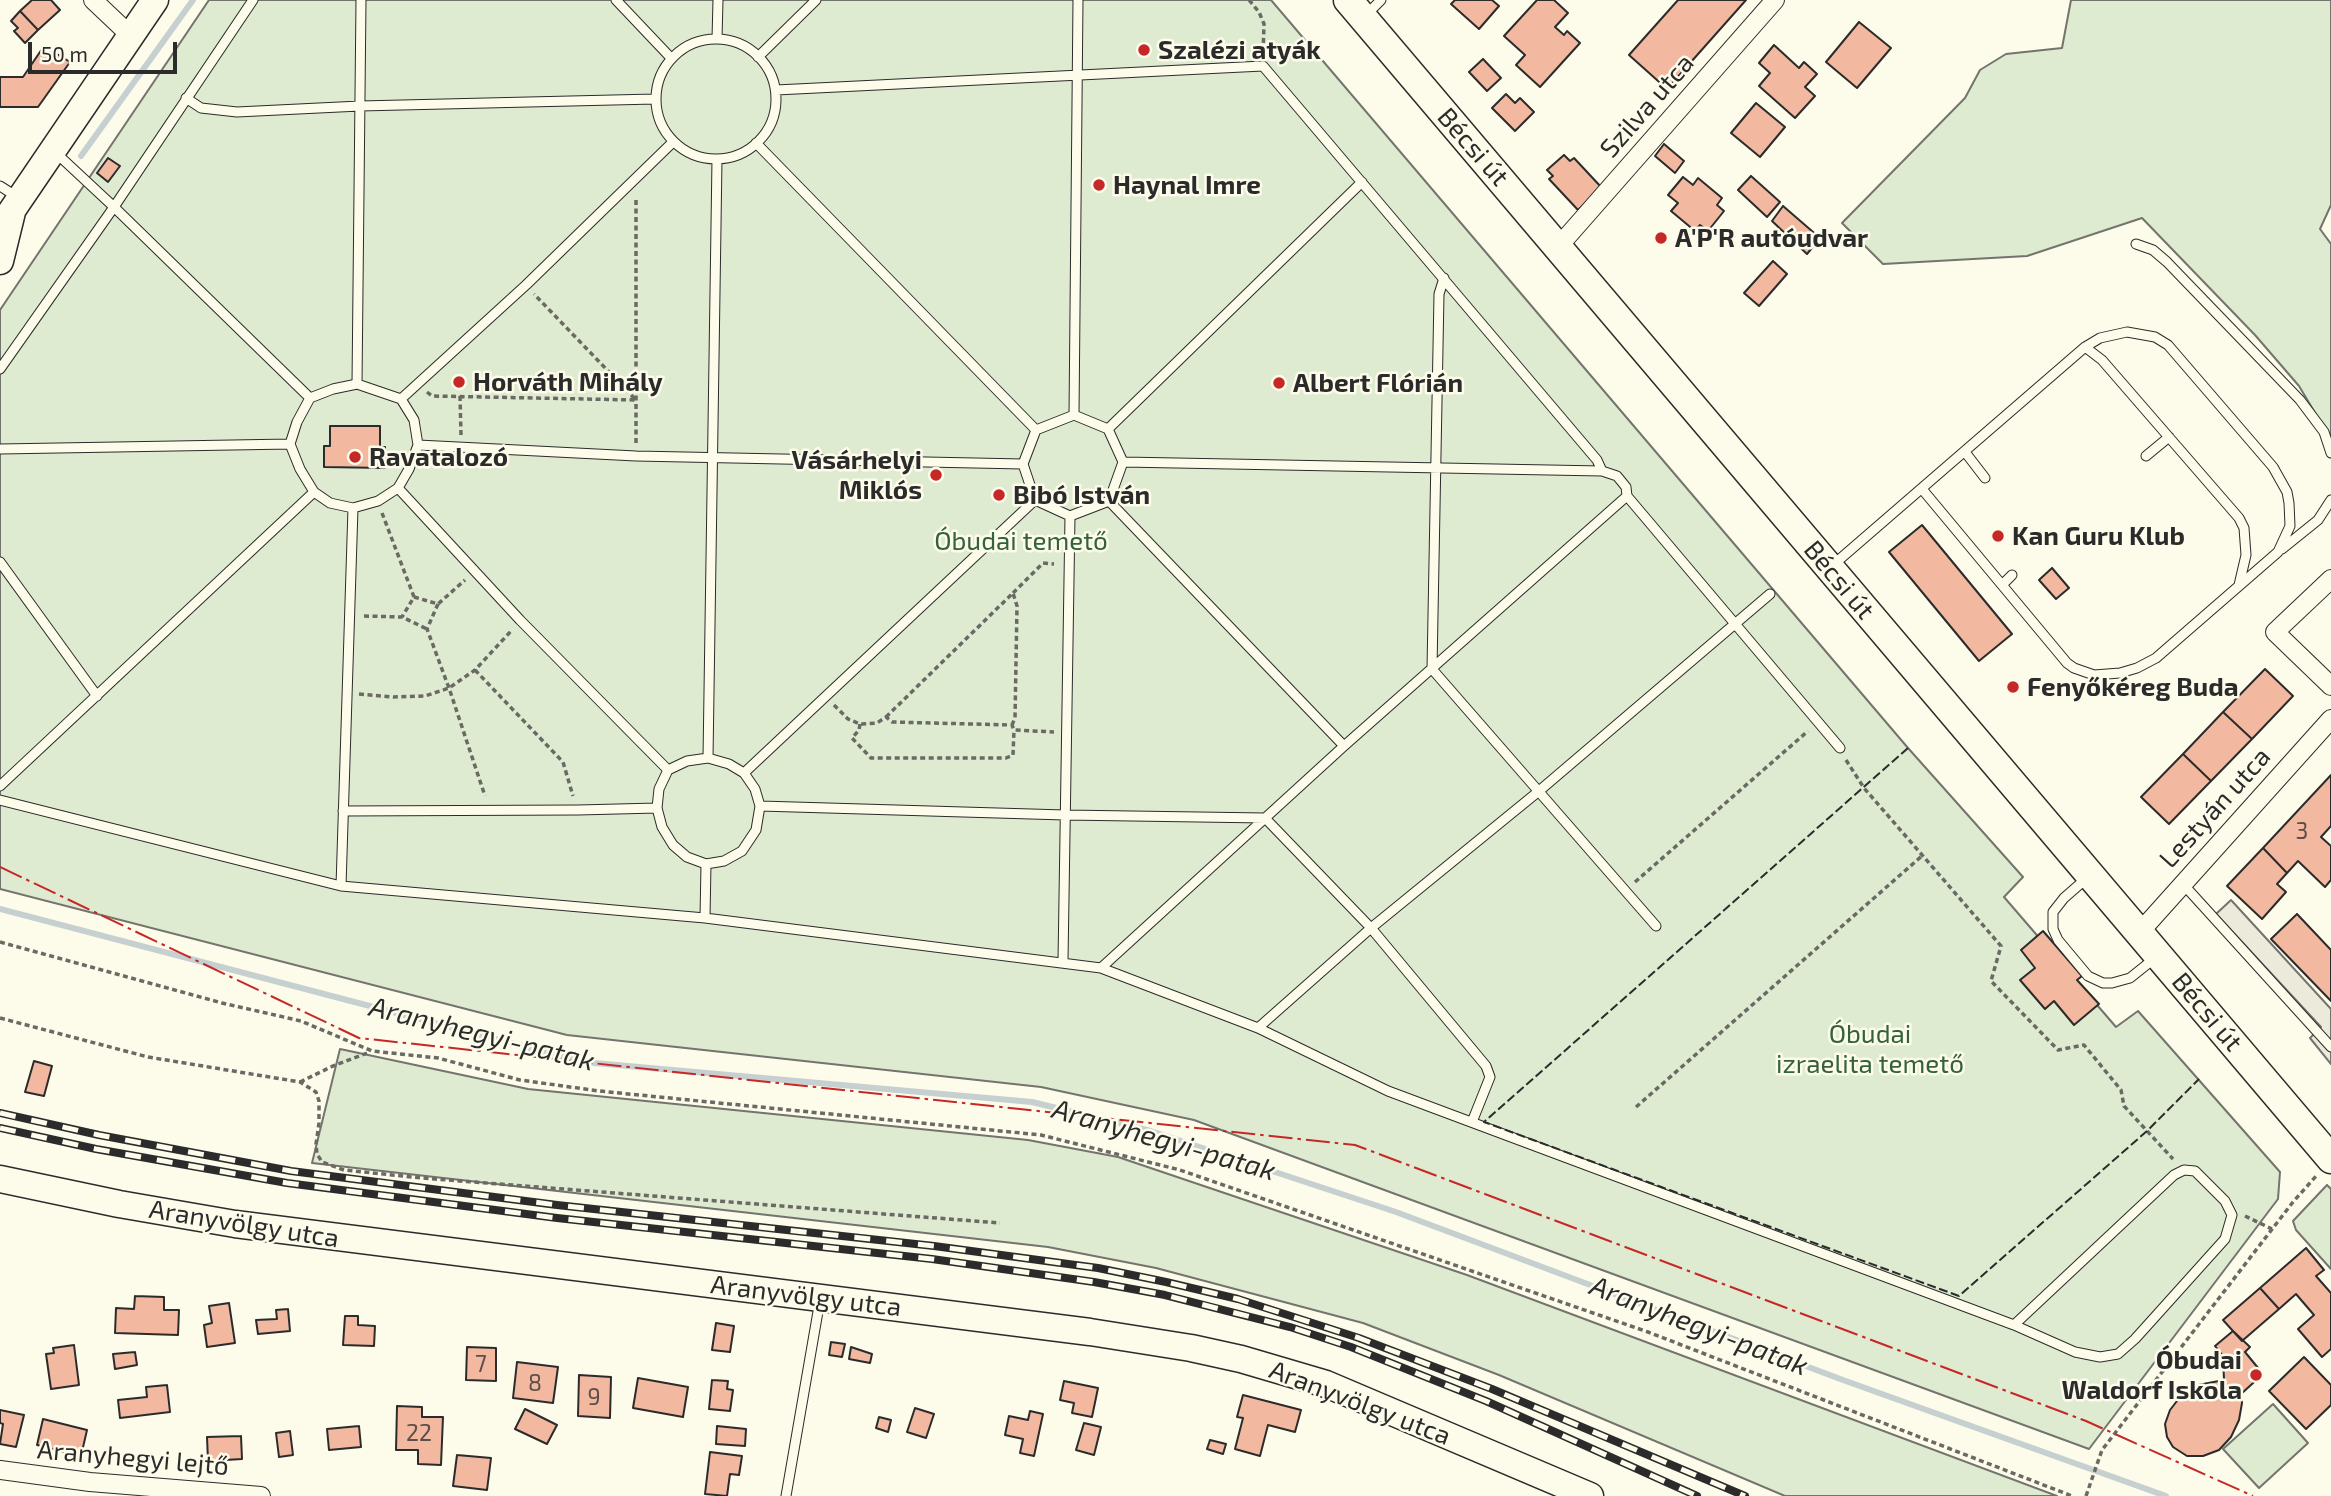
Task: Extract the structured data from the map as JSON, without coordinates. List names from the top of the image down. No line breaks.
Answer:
{"streets":{"main road":["Bécsi út"],"street":["Szilva utca","Lestyán utca","Aranyvölgy utca","Aranyhegyi lejtő"]},"crossings":[["Szilva utca","Bécsi út"],["Bécsi út","Lestyán utca"]],"water":["Aranyhegyi-patak"],"parks":["Óbudai temető","Óbudai izraelita temető"],"places":["Szalézi atyák","Haynal Imre","A'P'R autóudvar","Horváth Mihály","Albert Flórián","Ravatalozó","Vásárhelyi Miklós","Bibó István","Kan Guru Klub","Fenyőkéreg Buda","Óbudai Waldorf Iskola"],"house_numbers":["3","7","8","9","22"],"scale_bar":"50 m"}
